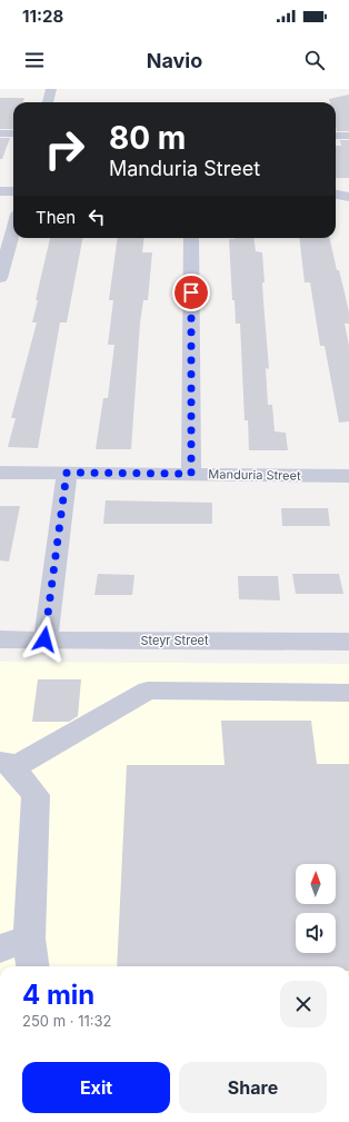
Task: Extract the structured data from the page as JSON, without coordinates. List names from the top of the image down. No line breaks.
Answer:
{"streets":{"street":["Manduria Street","Steyr Street"]},"north":"top","page":{"status":"11:28","header":"Navio","turn":["80 m","Manduria Street"],"then":"Then","heading":["4 min","250 m · 11:32"],"buttons":["Exit","Share"]}}
